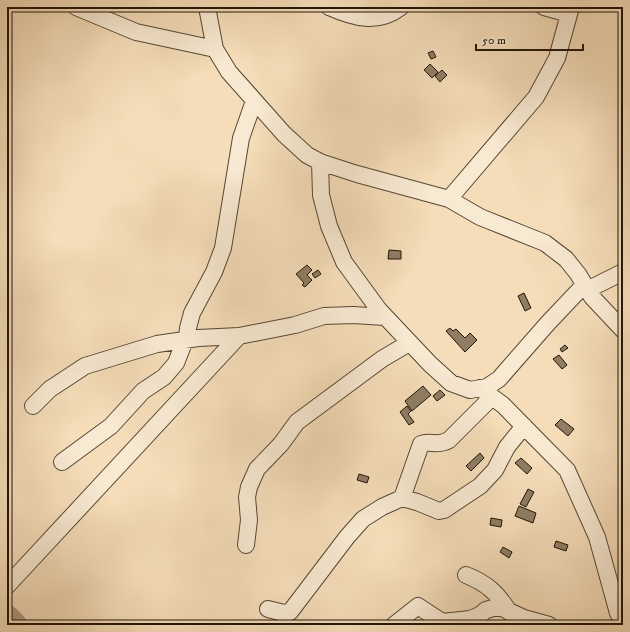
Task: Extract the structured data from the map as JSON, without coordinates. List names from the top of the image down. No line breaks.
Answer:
{"scale_bar":"50 m"}
